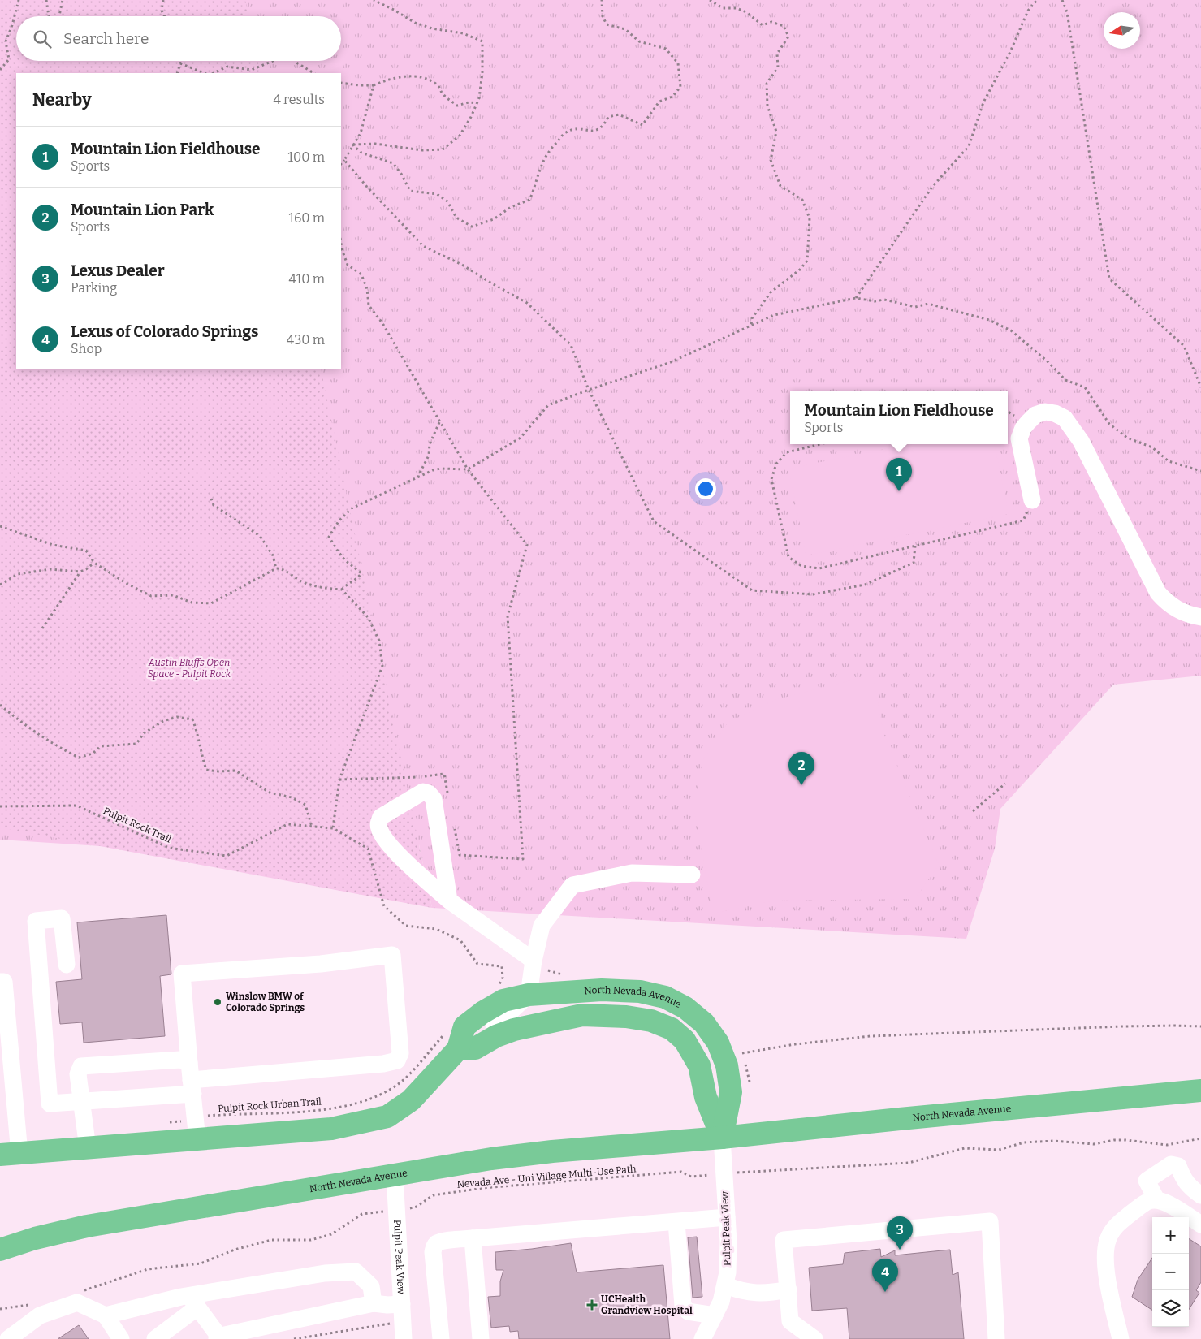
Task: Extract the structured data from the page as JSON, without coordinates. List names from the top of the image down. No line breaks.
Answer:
{"streets":{"main road":["North Nevada Avenue"],"street":["Pulpit Peak View"],"path":["Pulpit Rock Trail","Pulpit Rock Urban Trail","Nevada Ave - Uni Village Multi-Use Path"]},"crossings":[["North Nevada Avenue","Pulpit Rock Urban Trail"],["North Nevada Avenue","Pulpit Peak View"],["Nevada Ave - Uni Village Multi-Use Path","Pulpit Peak View"]],"parks":["Austin Bluffs Open Space - Pulpit Rock"],"places":{"other":["Winslow BMW of Colorado Springs"],"health":["UCHealth Grandview Hospital"]},"north":"left","page":{"search":"Search here","heading":["Nearby","4 results"],"list":[{"mark":"1","name":"Mountain Lion Fieldhouse","note":"Sports","value":"100 m"},{"mark":"2","name":"Mountain Lion Park","note":"Sports","value":"160 m"},{"mark":"3","name":"Lexus Dealer","note":"Parking","value":"410 m"},{"mark":"4","name":"Lexus of Colorado Springs","note":"Shop","value":"430 m"}],"popup":["Mountain Lion Fieldhouse","Sports"],"pins":["1","2","3","4"],"map_buttons":["+","−"]}}
